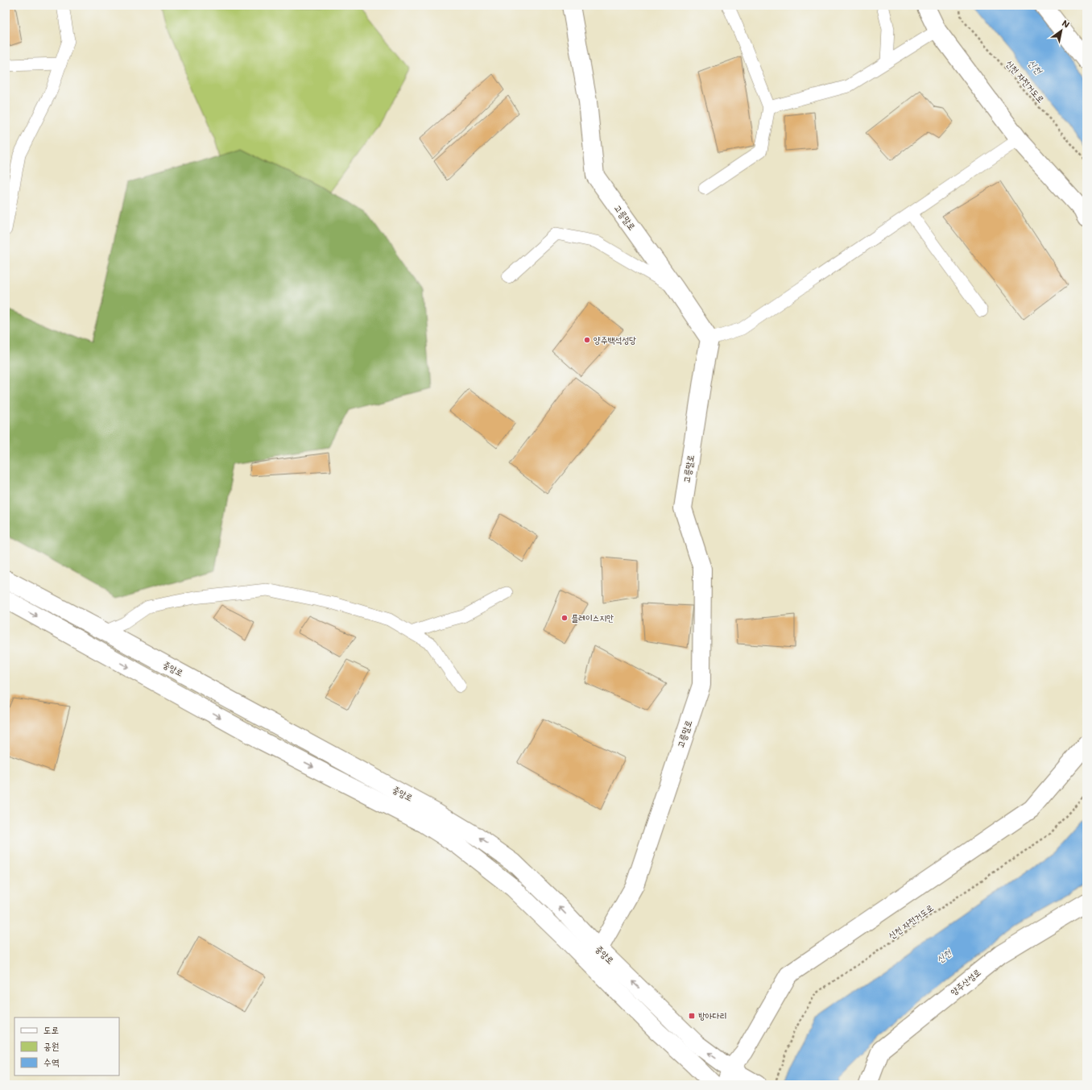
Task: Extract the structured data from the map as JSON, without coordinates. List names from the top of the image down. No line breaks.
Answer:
{"streets":{"street":["고릉말로","중앙로","양주산성로"],"path":["신천 자전거도로"]},"crossings":[["고릉말로","중앙로"]],"water":["신천"],"places":{"other":["양주백석성당","플레이스지안"],"transit":["방아다리"]},"legend":["도로","공원","수역"],"north":"top right"}
